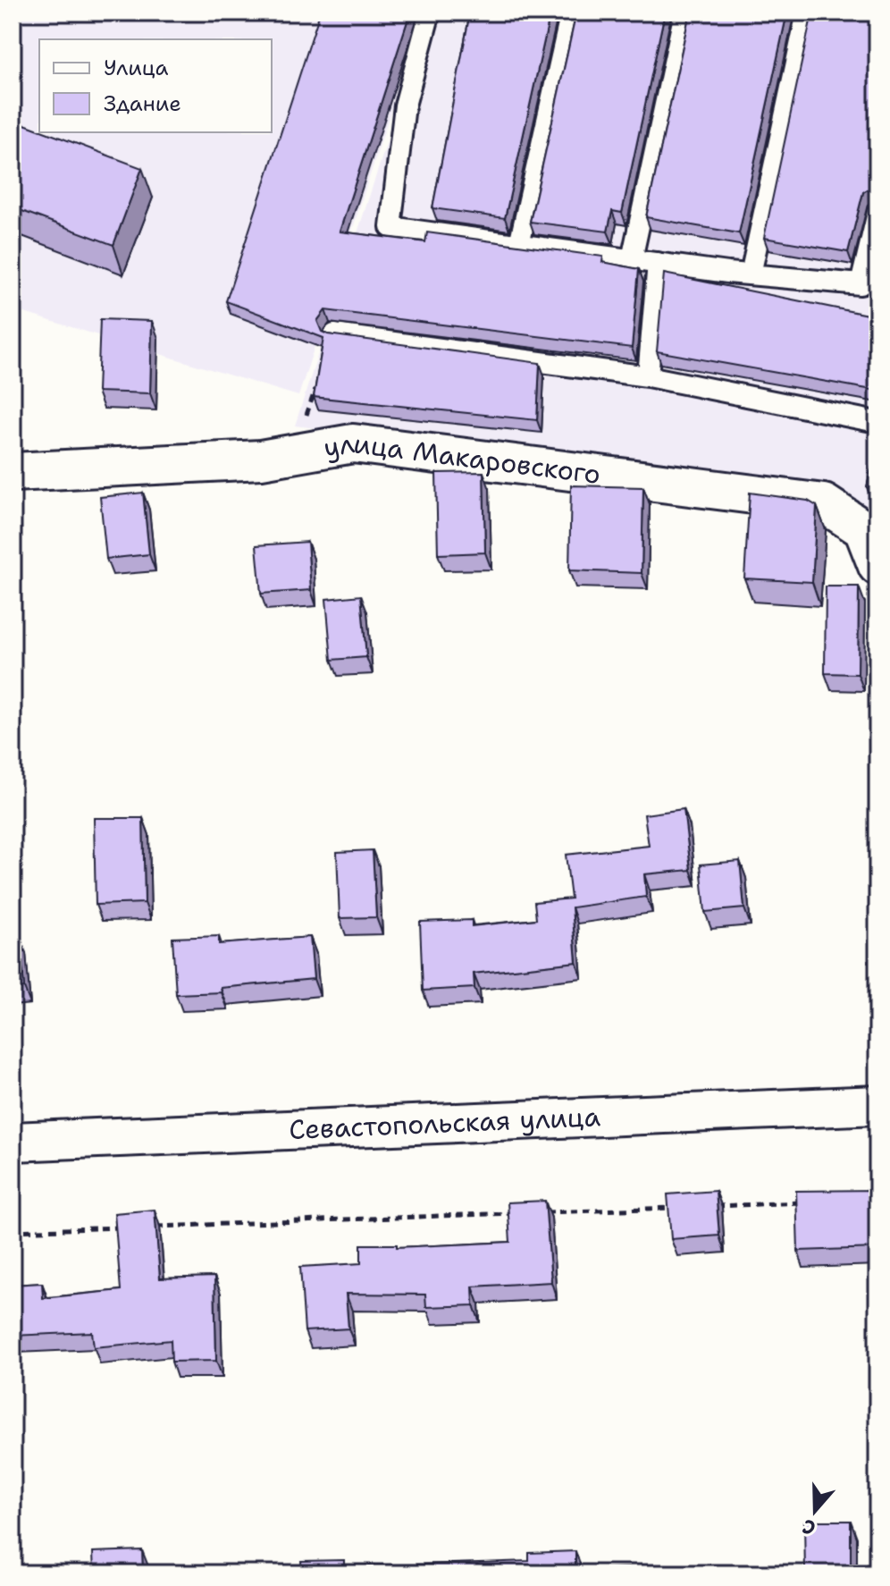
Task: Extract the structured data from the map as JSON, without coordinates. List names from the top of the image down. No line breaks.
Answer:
{"streets":{"street":["улица Макаровского","Севастопольская улица"]},"legend":["Улица","Здание"],"north":"bottom"}
